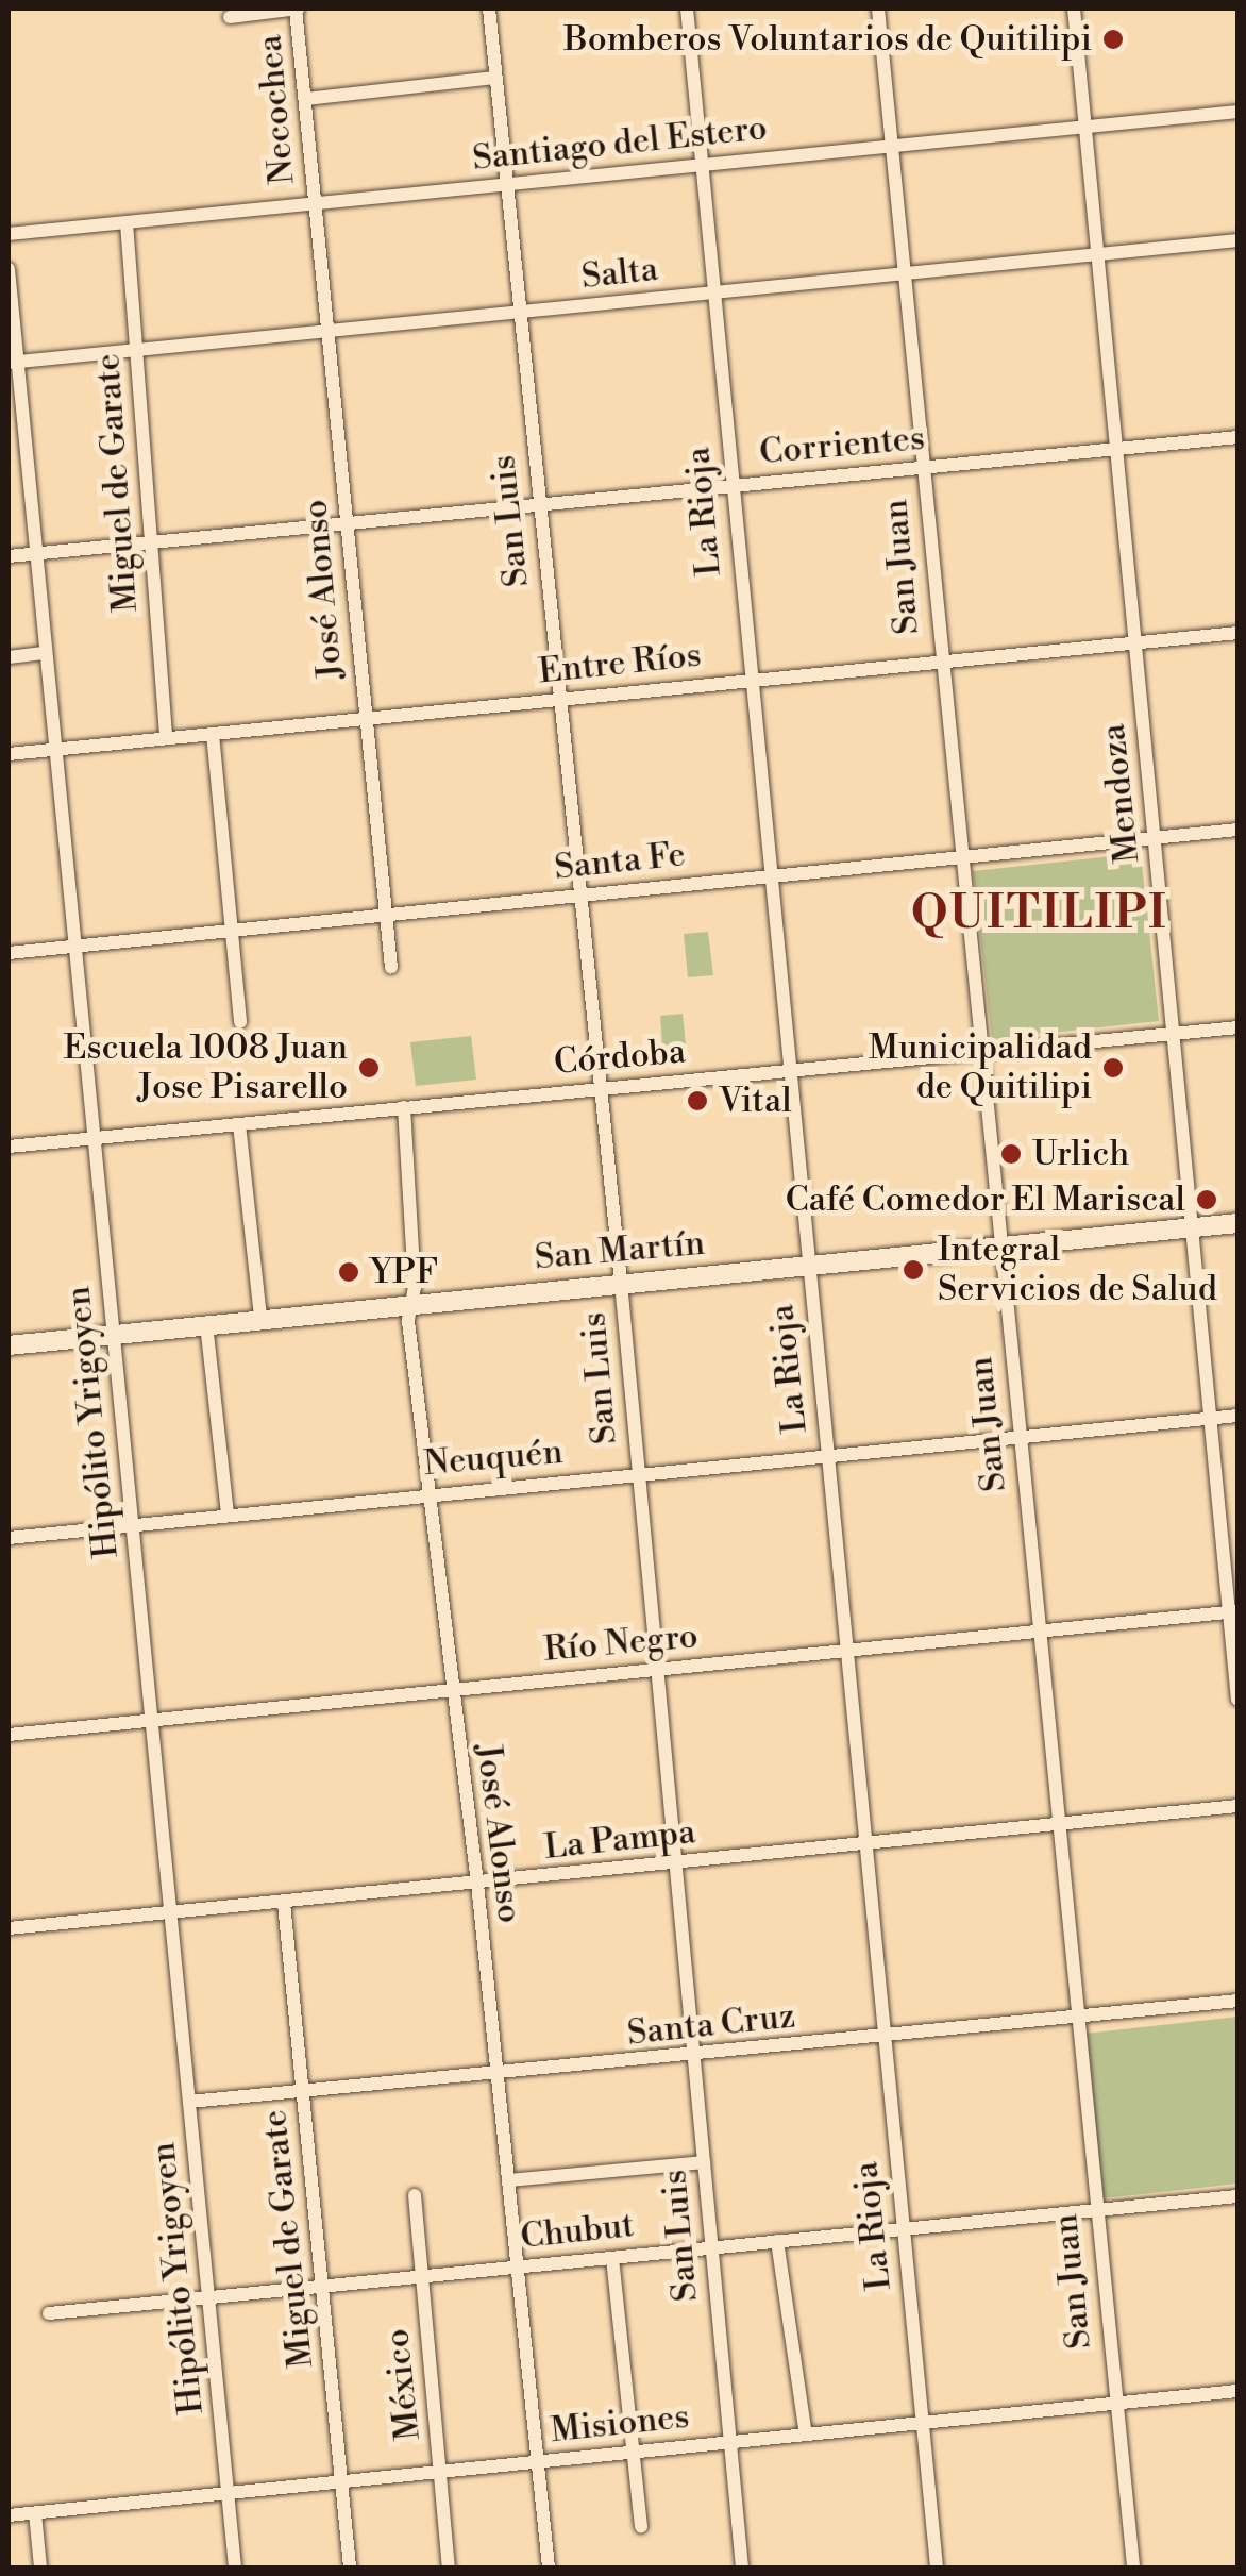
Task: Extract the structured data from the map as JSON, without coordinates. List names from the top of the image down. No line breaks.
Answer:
{"streets":{"street":["Necochea","Santiago del Estero","Salta","Corrientes","Miguel de Garate","La Rioja","San Luis","San Juan","José Alonso","Entre Ríos","Mendoza","Santa Fe","Córdoba","San Martín","Hipólito Yrigoyen","Neuquén","Río Negro","La Pampa","Santa Cruz","Chubut","México","Misiones"]},"crossings":[["Necochea","Santiago del Estero"],["Necochea","José Alonso"],["Santiago del Estero","Miguel de Garate"],["Santiago del Estero","La Rioja"],["Santiago del Estero","San Luis"],["Santiago del Estero","San Juan"],["Santiago del Estero","José Alonso"],["Santiago del Estero","Mendoza"],["Salta","Miguel de Garate"],["Salta","La Rioja"],["Salta","San Luis"],["Salta","San Juan"],["Salta","José Alonso"],["Salta","Mendoza"],["Salta","Hipólito Yrigoyen"],["Corrientes","Miguel de Garate"],["Corrientes","La Rioja"],["Corrientes","San Luis"],["Corrientes","San Juan"],["Corrientes","José Alonso"],["Corrientes","Mendoza"],["Corrientes","Hipólito Yrigoyen"],["Miguel de Garate","Entre Ríos"],["Miguel de Garate","La Pampa"],["Miguel de Garate","Santa Cruz"],["Miguel de Garate","Chubut"],["Miguel de Garate","Misiones"],["La Rioja","Entre Ríos"],["La Rioja","Santa Fe"],["La Rioja","Córdoba"],["La Rioja","San Martín"],["La Rioja","Neuquén"],["La Rioja","Río Negro"],["La Rioja","La Pampa"],["La Rioja","Santa Cruz"],["La Rioja","Chubut"],["La Rioja","Misiones"],["San Luis","Entre Ríos"],["San Luis","Santa Fe"],["San Luis","Córdoba"],["San Luis","San Martín"],["San Luis","Neuquén"],["San Luis","Río Negro"],["San Luis","La Pampa"],["San Luis","Santa Cruz"],["San Luis","Chubut"],["San Luis","Misiones"],["San Juan","Entre Ríos"],["San Juan","Santa Fe"],["San Juan","Córdoba"],["San Juan","San Martín"],["San Juan","Neuquén"],["San Juan","Río Negro"],["San Juan","La Pampa"],["San Juan","Santa Cruz"],["San Juan","Chubut"],["San Juan","Misiones"],["José Alonso","Entre Ríos"],["José Alonso","Santa Fe"],["José Alonso","Córdoba"],["José Alonso","San Martín"],["José Alonso","Neuquén"],["José Alonso","Río Negro"],["José Alonso","La Pampa"],["José Alonso","Santa Cruz"],["José Alonso","Chubut"],["José Alonso","Misiones"],["Entre Ríos","Mendoza"],["Entre Ríos","Hipólito Yrigoyen"],["Mendoza","Santa Fe"],["Mendoza","Córdoba"],["Mendoza","San Martín"],["Mendoza","Neuquén"],["Mendoza","Río Negro"],["Santa Fe","Hipólito Yrigoyen"],["Córdoba","Hipólito Yrigoyen"],["San Martín","Hipólito Yrigoyen"],["Hipólito Yrigoyen","Neuquén"],["Hipólito Yrigoyen","Río Negro"],["Hipólito Yrigoyen","La Pampa"],["Hipólito Yrigoyen","Santa Cruz"],["Hipólito Yrigoyen","Chubut"],["Hipólito Yrigoyen","Misiones"],["Chubut","México"],["México","Misiones"]],"districts":["QUITILIPI"],"places":["Bomberos Voluntarios de Quitilipi","Escuela 1008 Juan Jose Pisarello","Municipalidad de Quitilipi","Vital","Urlich","Café Comedor El Mariscal","Integral Servicios de Salud","YPF"]}
